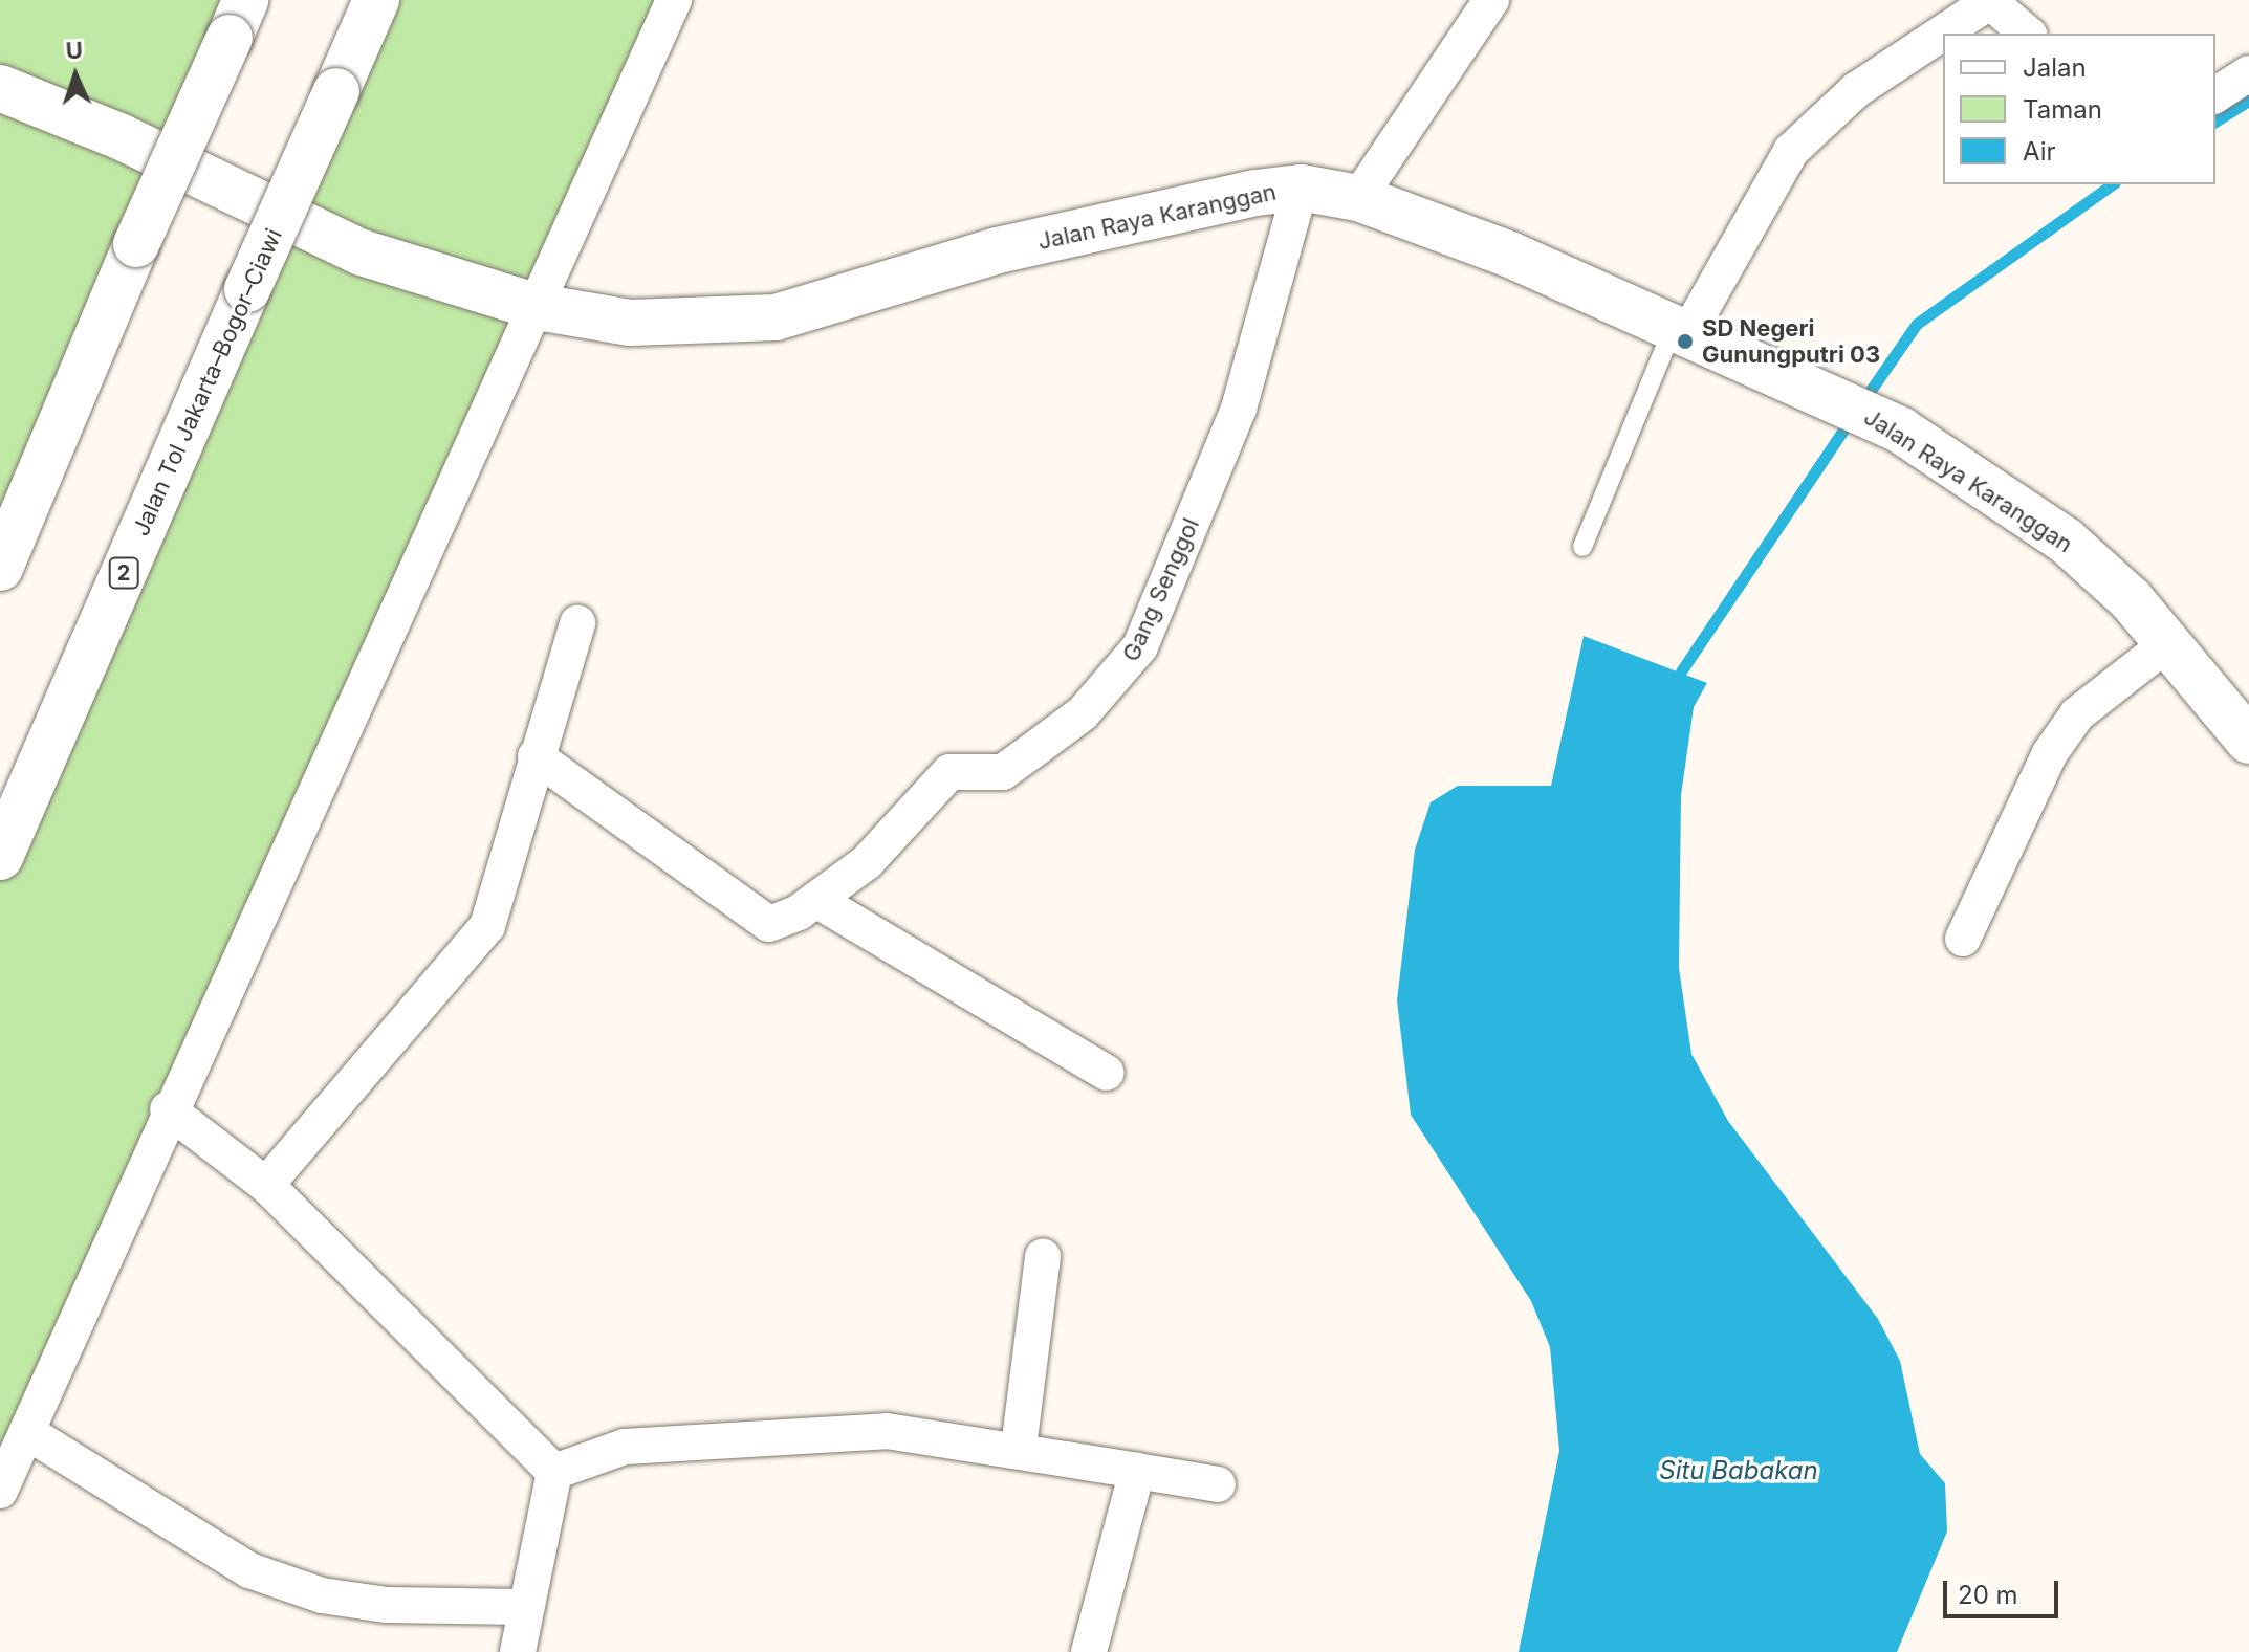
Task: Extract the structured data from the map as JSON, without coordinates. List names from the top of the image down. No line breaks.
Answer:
{"streets":{"main road":["Jalan Raya Karanggan","Jalan Tol Jakarta–Bogor–Ciawi","2"],"street":["Gang Senggol"]},"crossings":[["Jalan Raya Karanggan","Gang Senggol"]],"water":["Situ Babakan"],"places":["SD Negeri Gunungputri 03"],"legend":["Jalan","Taman","Air"],"scale_bar":"20 m","north":"top"}
